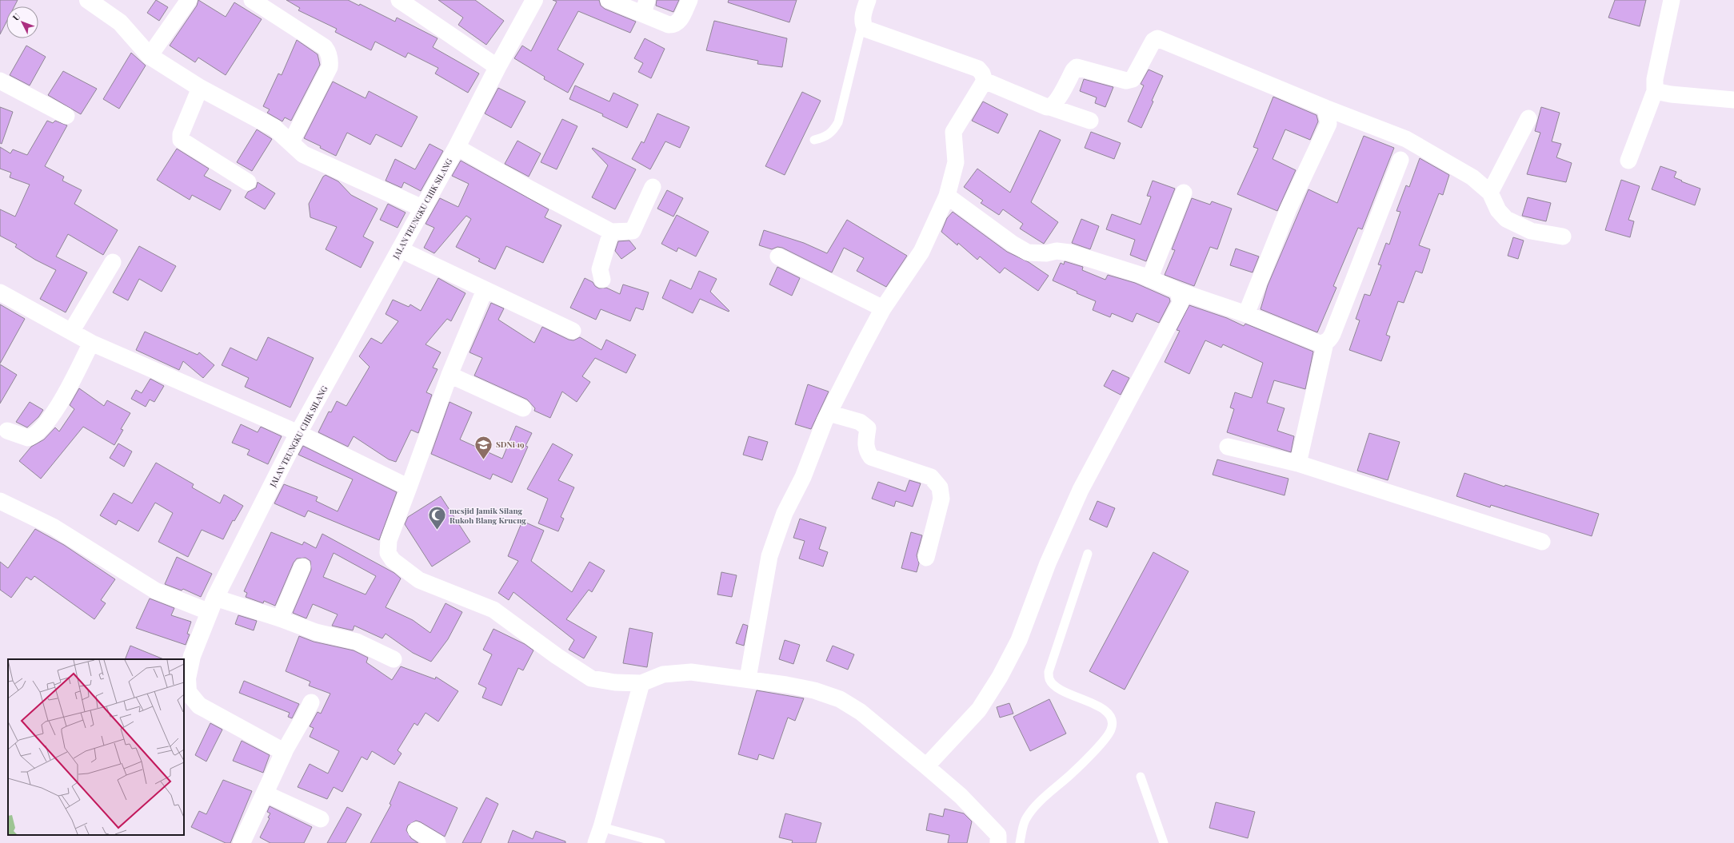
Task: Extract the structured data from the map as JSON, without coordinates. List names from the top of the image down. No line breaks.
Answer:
{"streets":{"street":["JALAN TEUNGKU CHIK SILANG"]},"places":{"school or university":["SDNi 19"],"mosque":["mesjid Jamik Silang Rukoh Blang Krueng"]},"north":"top left"}
